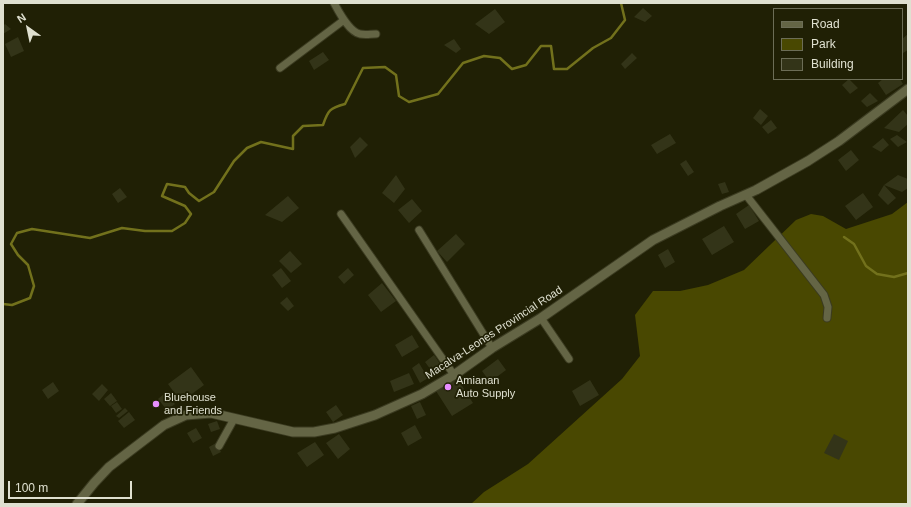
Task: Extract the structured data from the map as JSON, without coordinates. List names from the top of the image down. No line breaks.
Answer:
{"streets":{"street":["Macalva-Leones Provincial Road"]},"places":["Amianan Auto Supply","Bluehouse and Friends"],"legend":["Road","Park","Building"],"scale_bar":"100 m","north":"top left"}
